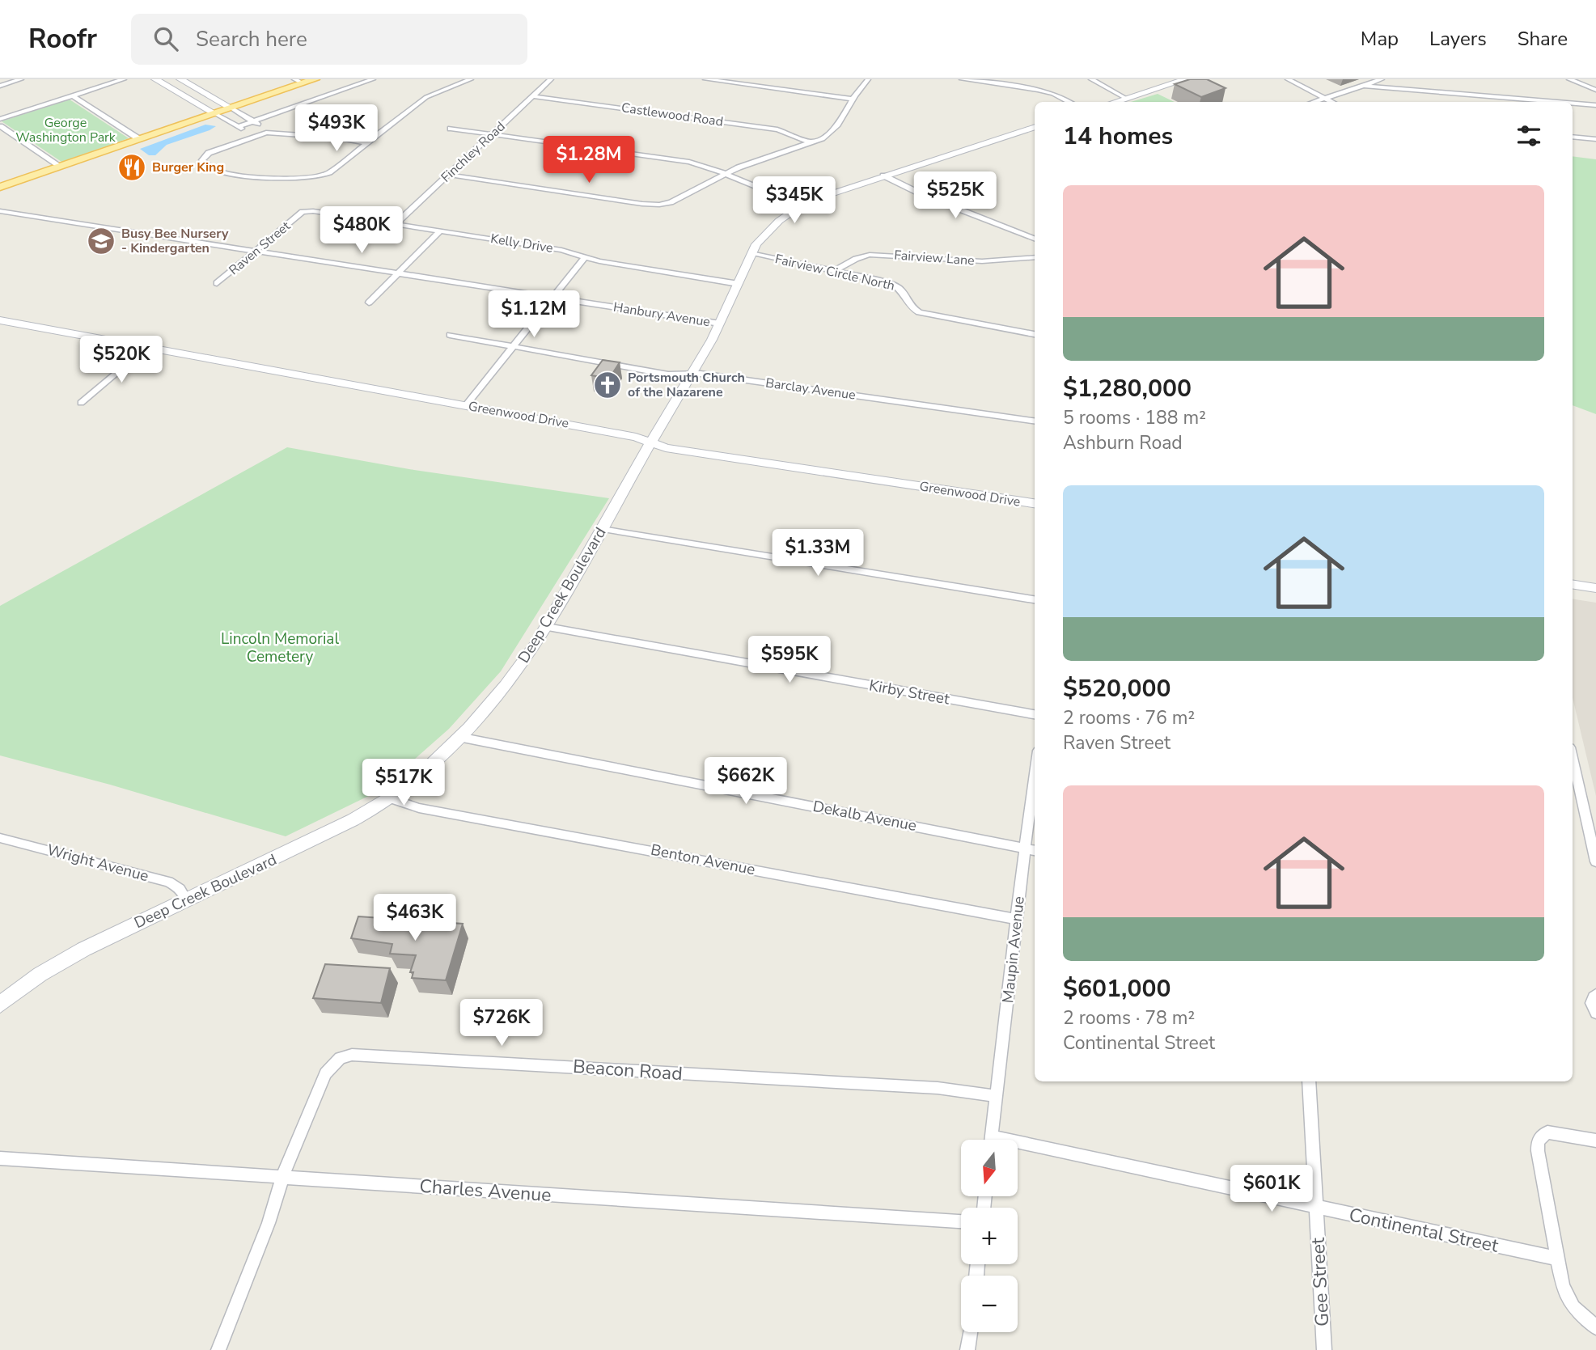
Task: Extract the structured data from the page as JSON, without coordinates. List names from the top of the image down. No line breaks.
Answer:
{"streets":{"street":["Castlewood Road","Finchley Road","Kelly Drive","Raven Street","Fairview Lane","Fairview Circle North","Hanbury Avenue","Barclay Avenue","Greenwood Drive","Deep Creek Boulevard","Kirby Street","Dekalb Avenue","Benton Avenue","Wright Avenue","Maupin Avenue","Beacon Road","Charles Avenue","Continental Street","Gee Street"]},"crossings":[["Castlewood Road","Finchley Road"],["Finchley Road","Kelly Drive"],["Kelly Drive","Raven Street"],["Kelly Drive","Deep Creek Boulevard"],["Raven Street","Hanbury Avenue"],["Fairview Lane","Fairview Circle North"],["Fairview Circle North","Deep Creek Boulevard"],["Hanbury Avenue","Deep Creek Boulevard"],["Barclay Avenue","Deep Creek Boulevard"],["Greenwood Drive","Deep Creek Boulevard"],["Deep Creek Boulevard","Kirby Street"],["Deep Creek Boulevard","Dekalb Avenue"],["Deep Creek Boulevard","Benton Avenue"],["Deep Creek Boulevard","Wright Avenue"],["Dekalb Avenue","Maupin Avenue"],["Benton Avenue","Maupin Avenue"],["Maupin Avenue","Beacon Road"],["Beacon Road","Charles Avenue"],["Continental Street","Gee Street"]],"parks":["George Washington Park","Lincoln Memorial Cemetery"],"places":{"restaurant":["Burger King"],"school or university":["Busy Bee Nursery - Kindergarten"],"church":["Portsmouth Church of the Nazarene"]},"north":"bottom","page":{"header":"Roofr","search":"Search here","nav":["Map","Layers","Share"],"heading":"14 homes","price":["$493K","$1.28M","$525K","$345K","$480K","$1.12M","$520K","$1.33M","$595K","$662K","$517K","$463K","$726K","$601K"],"list":[{"name":"$1,280,000","note":"5 rooms · 188 m² · Ashburn Road"},{"name":"$520,000","note":"2 rooms · 76 m² · Raven Street"},{"name":"$601,000","note":"2 rooms · 78 m² · Continental Street"}],"map_buttons":["+","−"]}}
